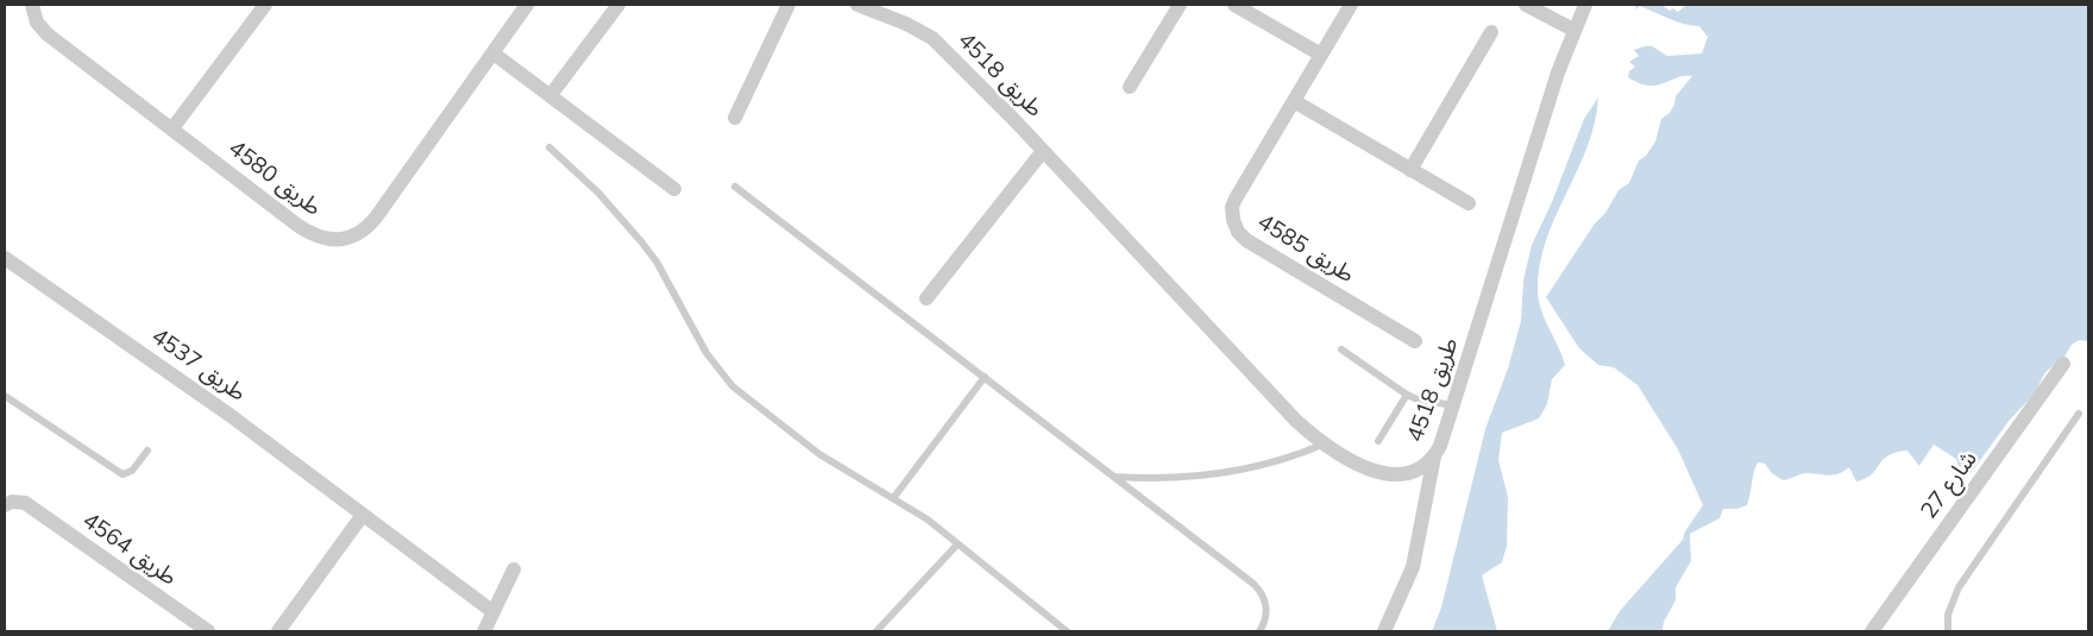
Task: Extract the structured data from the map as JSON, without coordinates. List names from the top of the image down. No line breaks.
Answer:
{"streets":{"street":["طريق 4518","طريق 4580","طريق 4585","طريق 4537","شارع 27","طريق 4564"]}}
